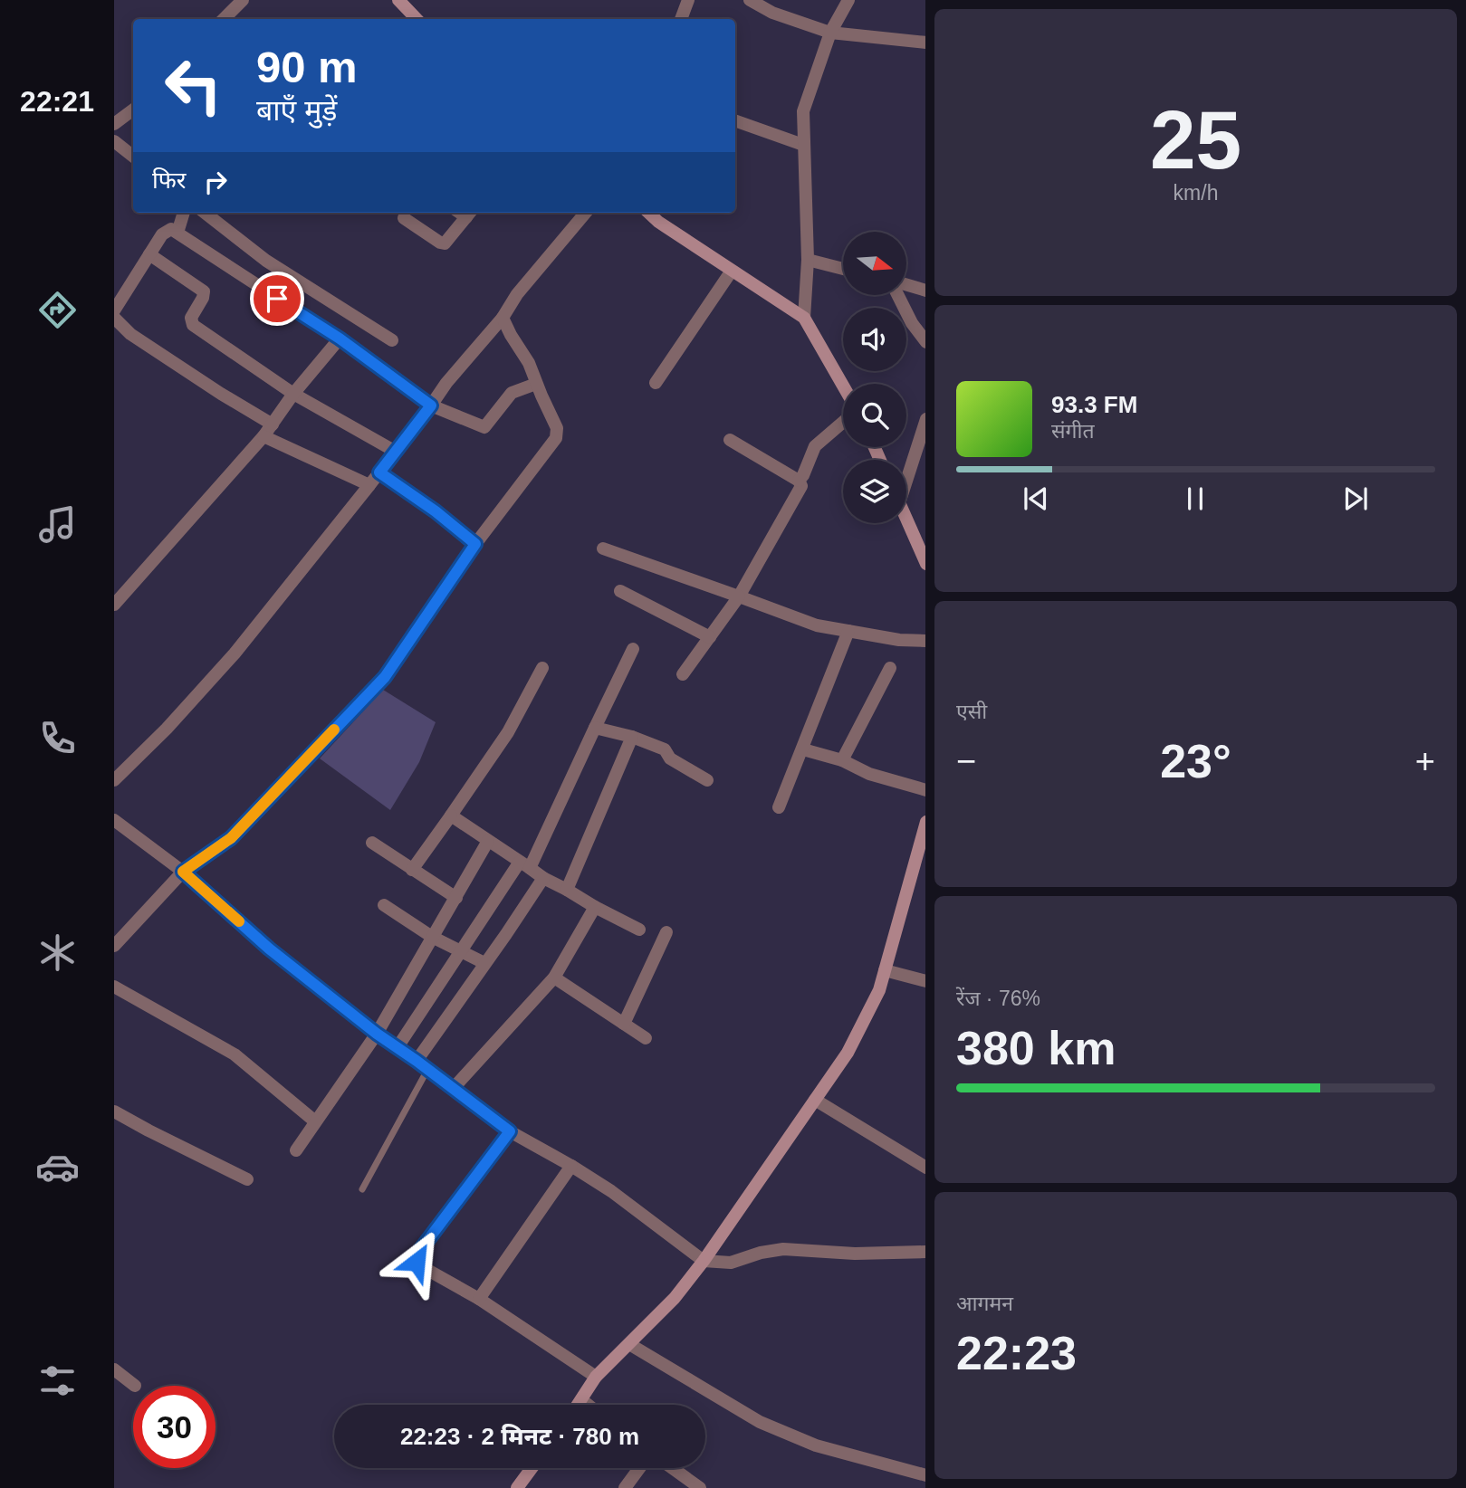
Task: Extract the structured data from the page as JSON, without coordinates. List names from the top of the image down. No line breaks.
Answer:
{"north":"right","page":{"tabs":"22:21","tile":[["25","km/h"],"एसी",["रेंज · 76%","380 km"],["आगमन","22:23"]],"turn":["90 m","बाएँ मुड़ें"],"then":"फिर","song":["93.3 FM","संगीत"],"heat":["−","23°","+"],"limit":"30","trip":"22:23 · 2 मिनट · 780 m"}}
